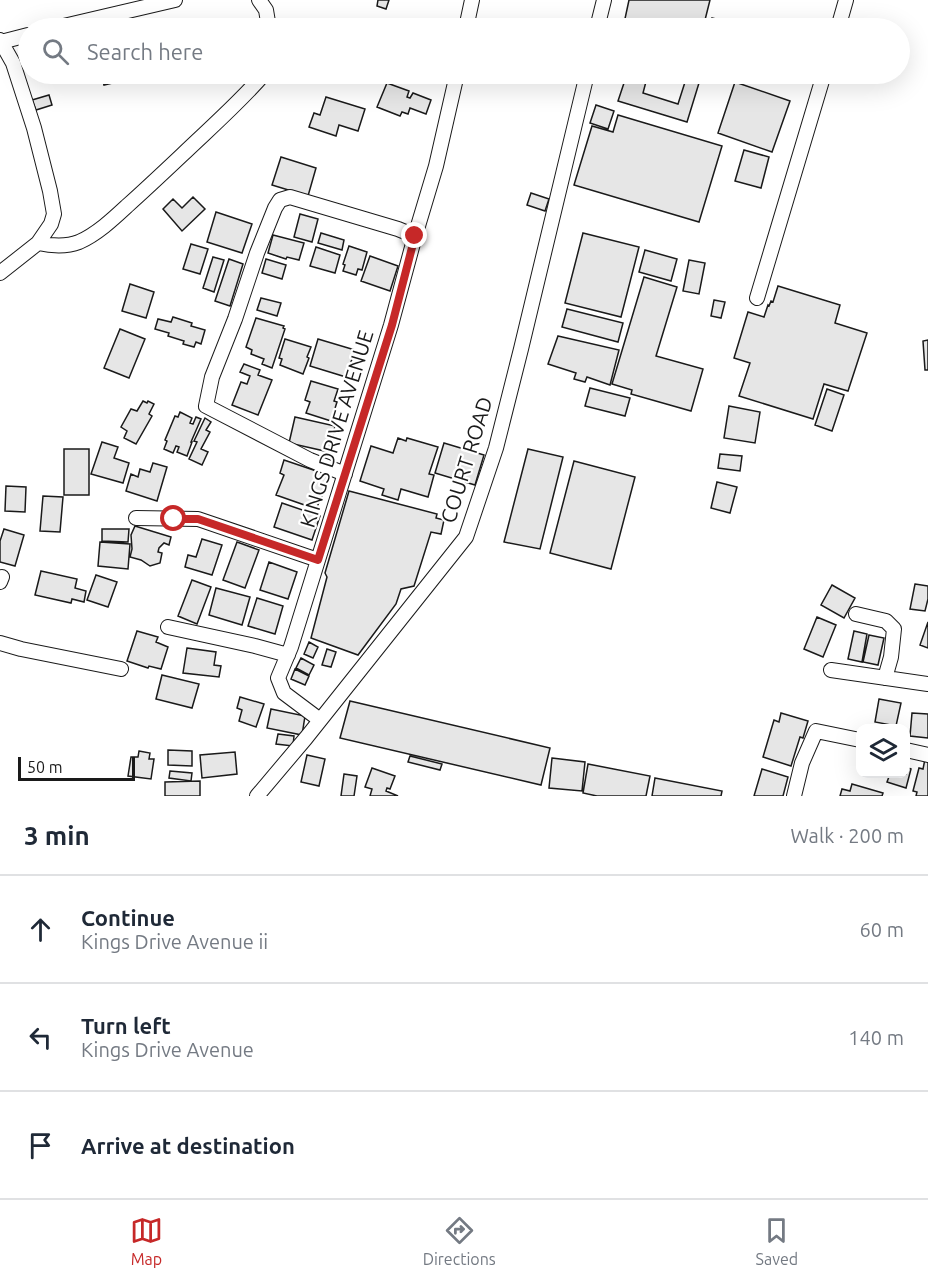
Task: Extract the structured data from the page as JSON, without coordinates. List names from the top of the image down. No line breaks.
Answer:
{"streets":{"street":["KINGS DRIVE AVENUE","COURT ROAD"]},"crossings":[["KINGS DRIVE AVENUE","COURT ROAD"]],"scale_bar":"50 m","page":{"search":"Search here","scale":"50 m","heading":["3 min","Walk · 200 m"],"list":[["Continue","Kings Drive Avenue ii","60 m"],["Turn left","Kings Drive Avenue","140 m"],"Arrive at destination"],"nav":["Map","Directions","Saved"]}}
